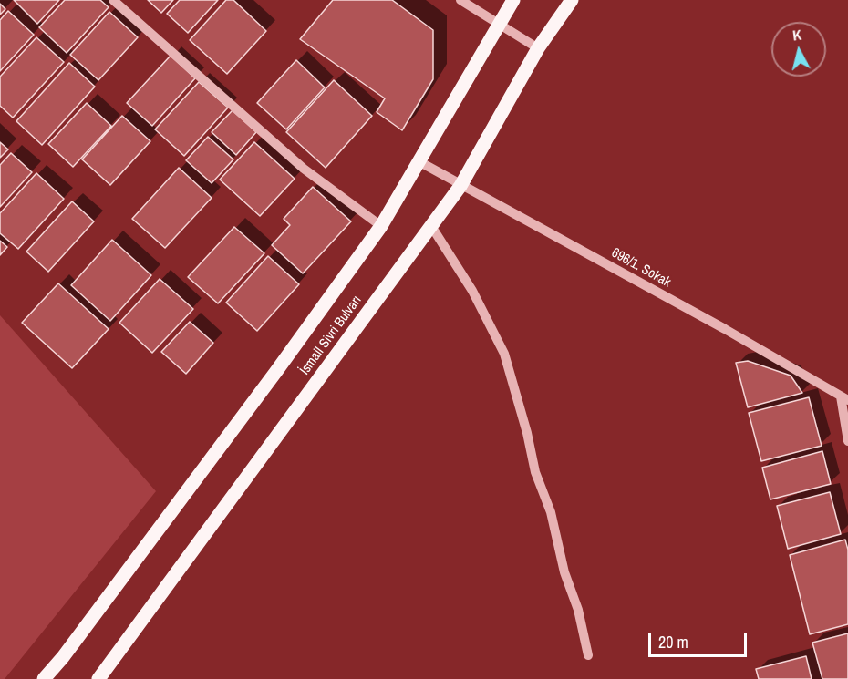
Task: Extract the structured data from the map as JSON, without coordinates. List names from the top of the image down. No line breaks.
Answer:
{"streets":{"main road":["İsmail Sivri Bulvarı"],"street":["696/1. Sokak"]},"crossings":[["696/1. Sokak","İsmail Sivri Bulvarı"]],"scale_bar":"20 m","north":"top"}
